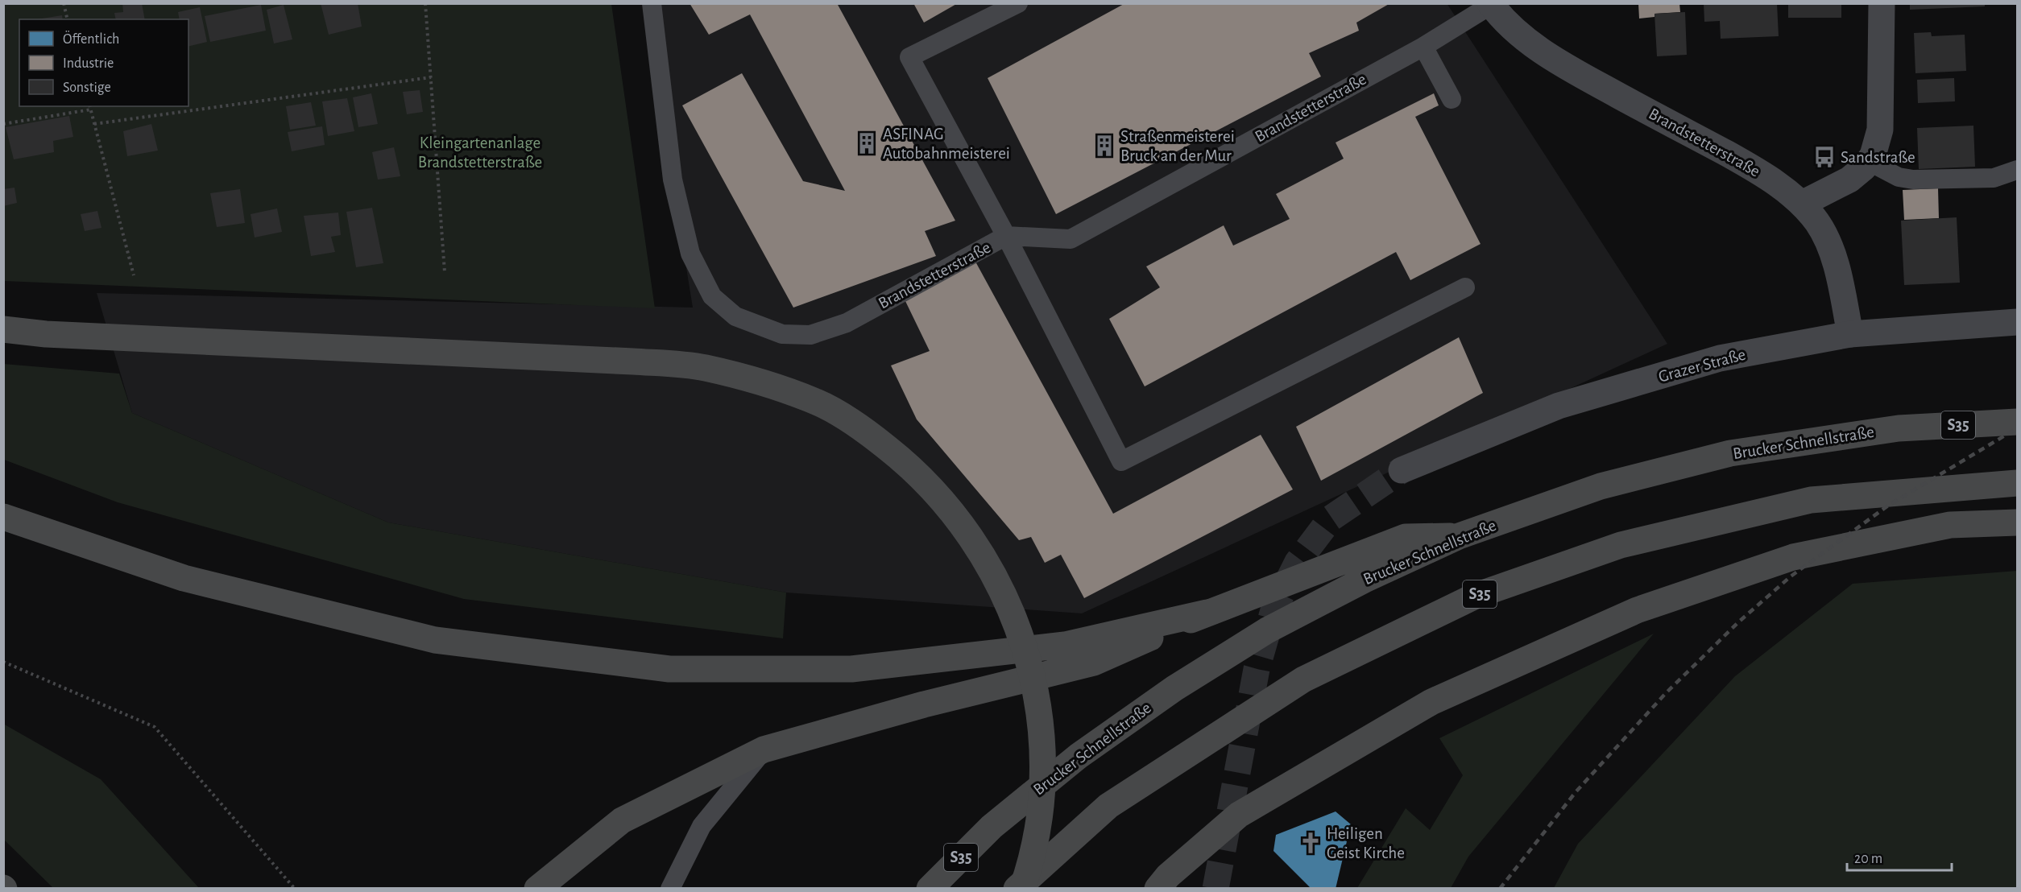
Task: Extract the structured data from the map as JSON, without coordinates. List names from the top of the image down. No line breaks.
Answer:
{"streets":{"highway":["S35","Brucker Schnellstraße"],"street":["Brandstetterstraße","Grazer Straße"]},"crossings":[["Brandstetterstraße","Grazer Straße"]],"parks":["Kleingartenanlage Brandstetterstraße"],"places":{"building":["ASFINAG Autobahnmeisterei","Straßenmeisterei Bruck an der Mur"],"bus stop":["Sandstraße"],"church":["Heiligen Geist Kirche"]},"legend":["Öffentlich","Industrie","Sonstige"],"scale_bar":"20 m"}
